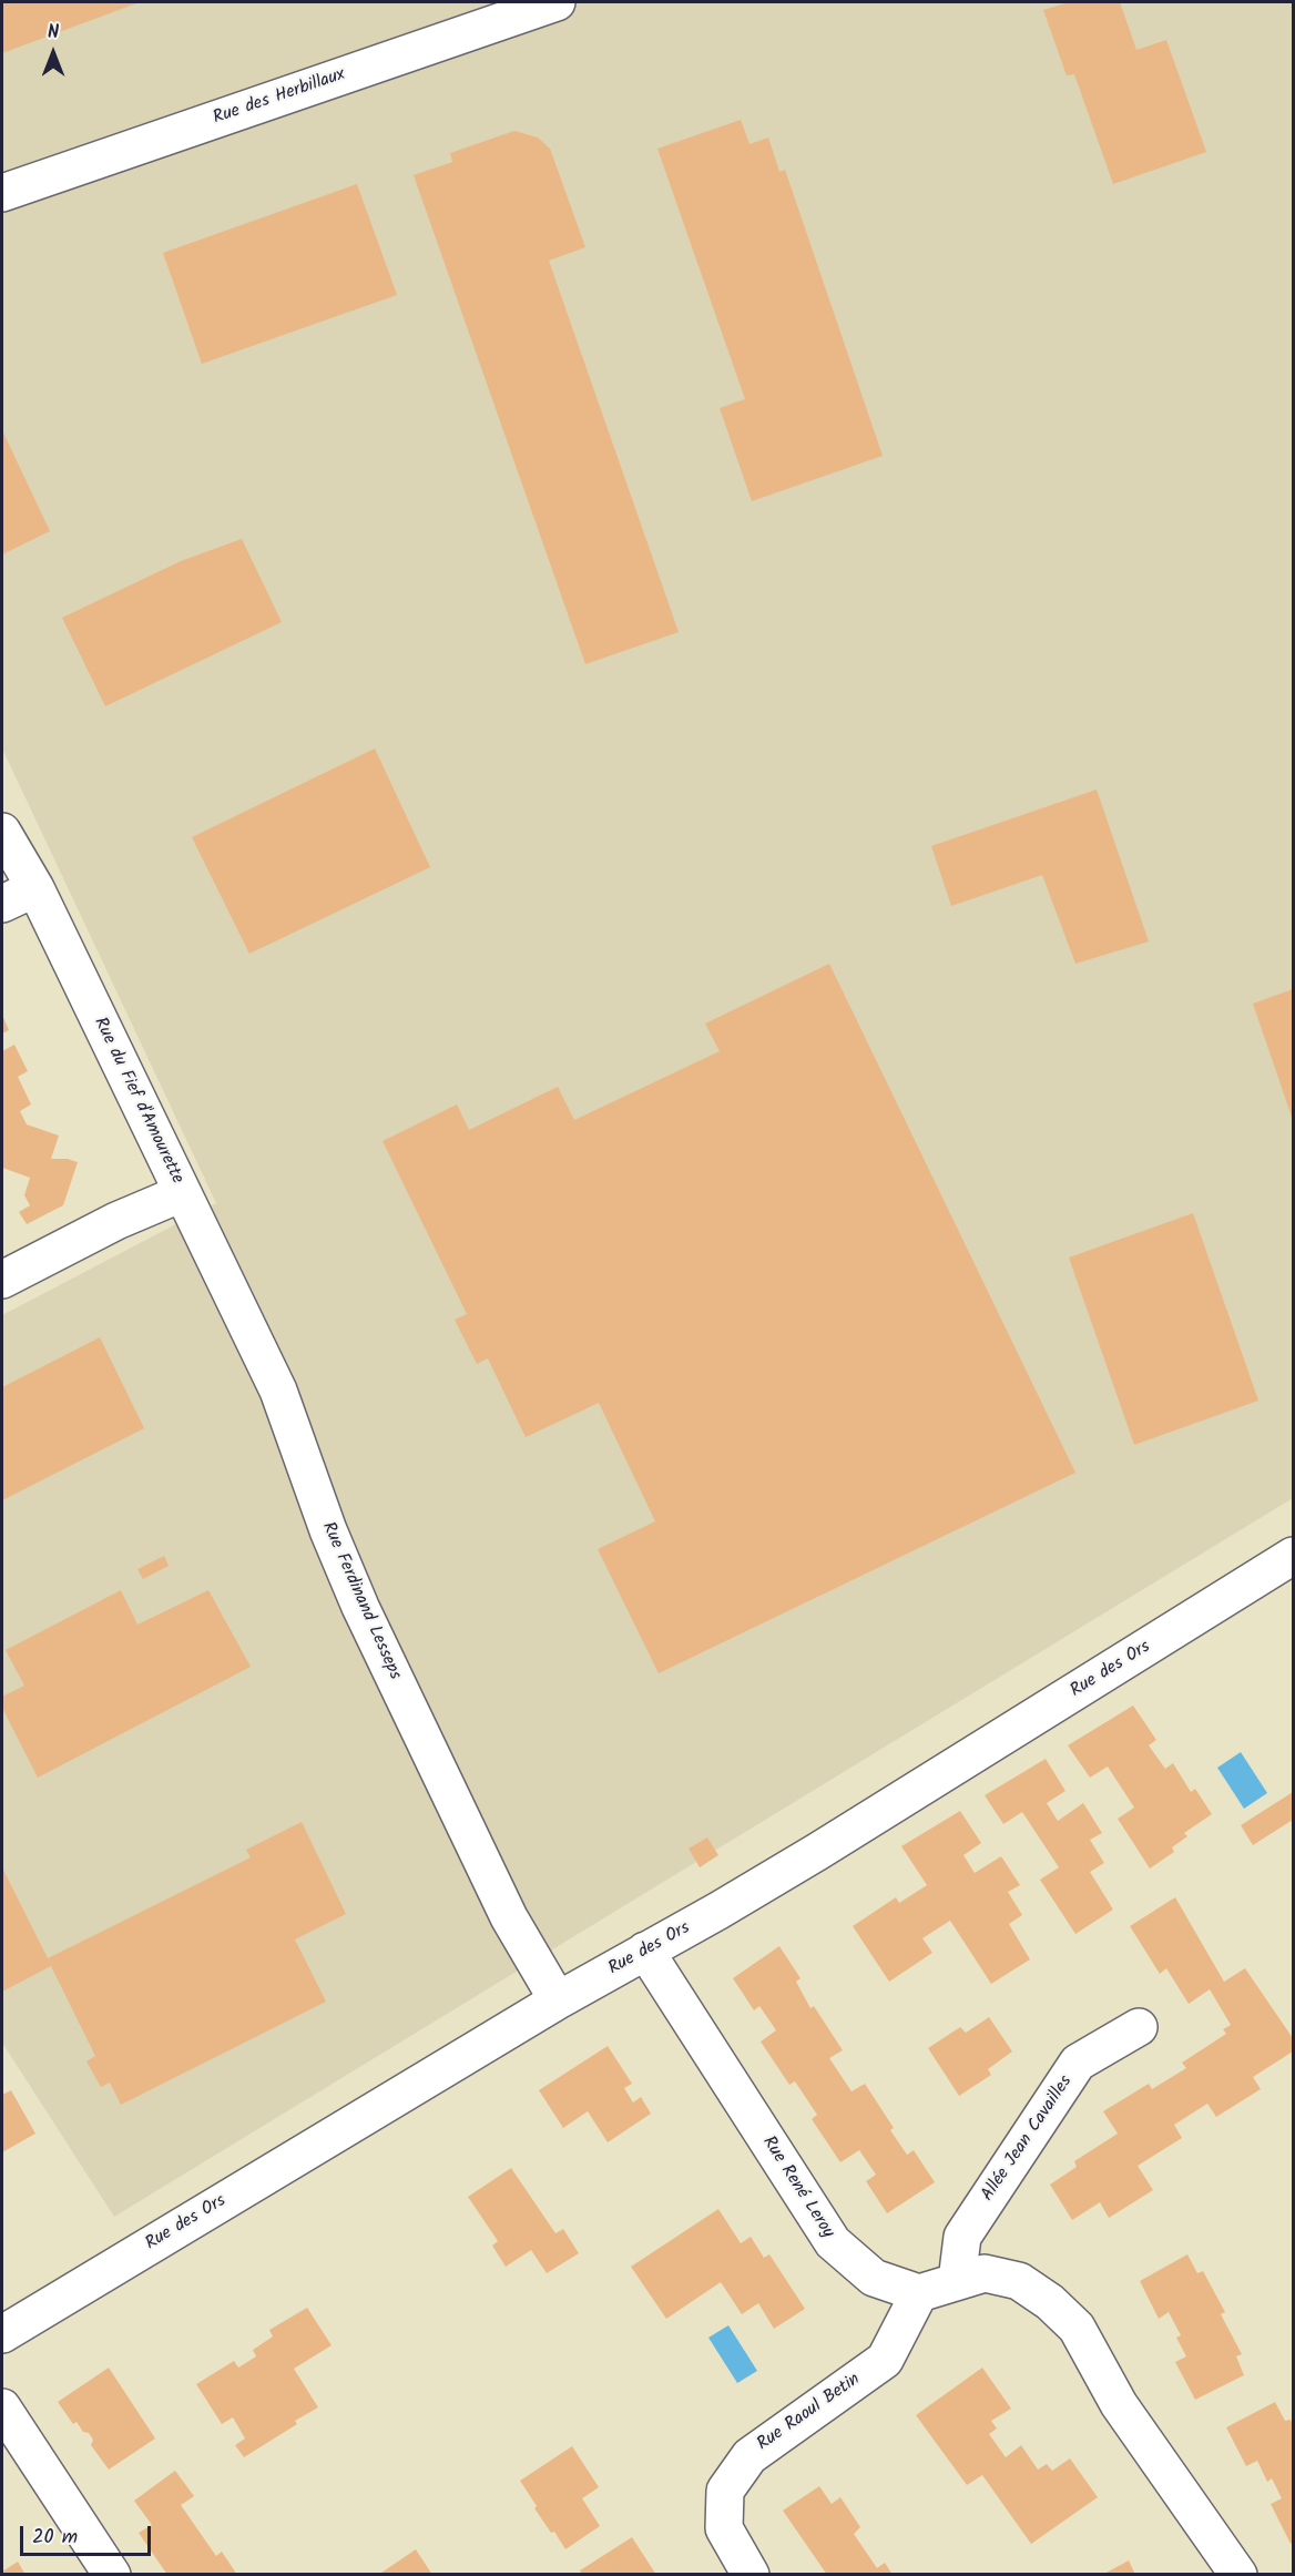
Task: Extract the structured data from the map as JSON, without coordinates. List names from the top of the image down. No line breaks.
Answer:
{"streets":{"street":["Rue des Herbillaux","Rue du Fief d'Amourette","Rue Ferdinand Lesseps","Rue des Ors","Allée Jean Cavailles","Rue René Leroy","Rue Raoul Betin"]},"crossings":[["Rue du Fief d'Amourette","Rue Ferdinand Lesseps"],["Rue Ferdinand Lesseps","Rue des Ors"],["Rue des Ors","Rue René Leroy"],["Rue René Leroy","Rue Raoul Betin"]],"scale_bar":"20 m","north":"top"}
